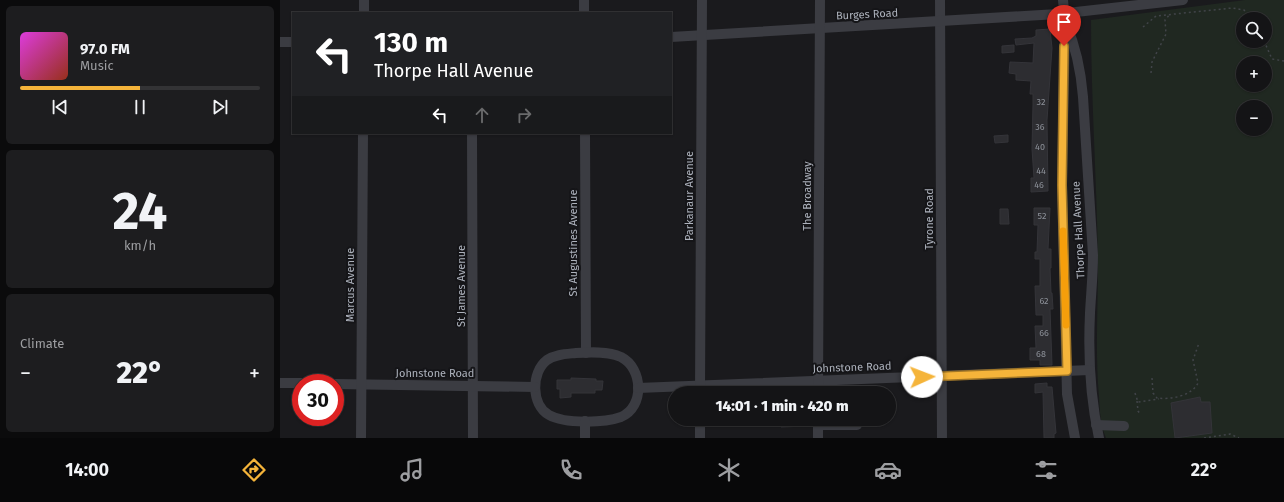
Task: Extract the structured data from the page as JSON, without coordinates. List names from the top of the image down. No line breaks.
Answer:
{"streets":{"street":["Burges Road","Parkanaur Avenue","The Broadway","Tyrone Road","Thorpe Hall Avenue","St Augustines Avenue","Marcus Avenue","St James Avenue","Johnstone Road"]},"crossings":[["Burges Road","Parkanaur Avenue"],["Burges Road","The Broadway"],["Burges Road","Tyrone Road"],["Burges Road","Thorpe Hall Avenue"],["The Broadway","Johnstone Road"],["Tyrone Road","Johnstone Road"],["Thorpe Hall Avenue","Johnstone Road"],["St Augustines Avenue","Johnstone Road"],["Marcus Avenue","Johnstone Road"],["St James Avenue","Johnstone Road"]],"house_numbers":["32","36","40","44","46","52","62","66","68"],"page":{"map_buttons":["+","−"],"turn":["130 m","Thorpe Hall Avenue"],"song":["97.0 FM","Music"],"tile":[["24","km/h"],"Climate"],"heat":["−","22°","+"],"limit":"30","trip":"14:01 · 1 min · 420 m","tabs":["14:00","22°"]}}
